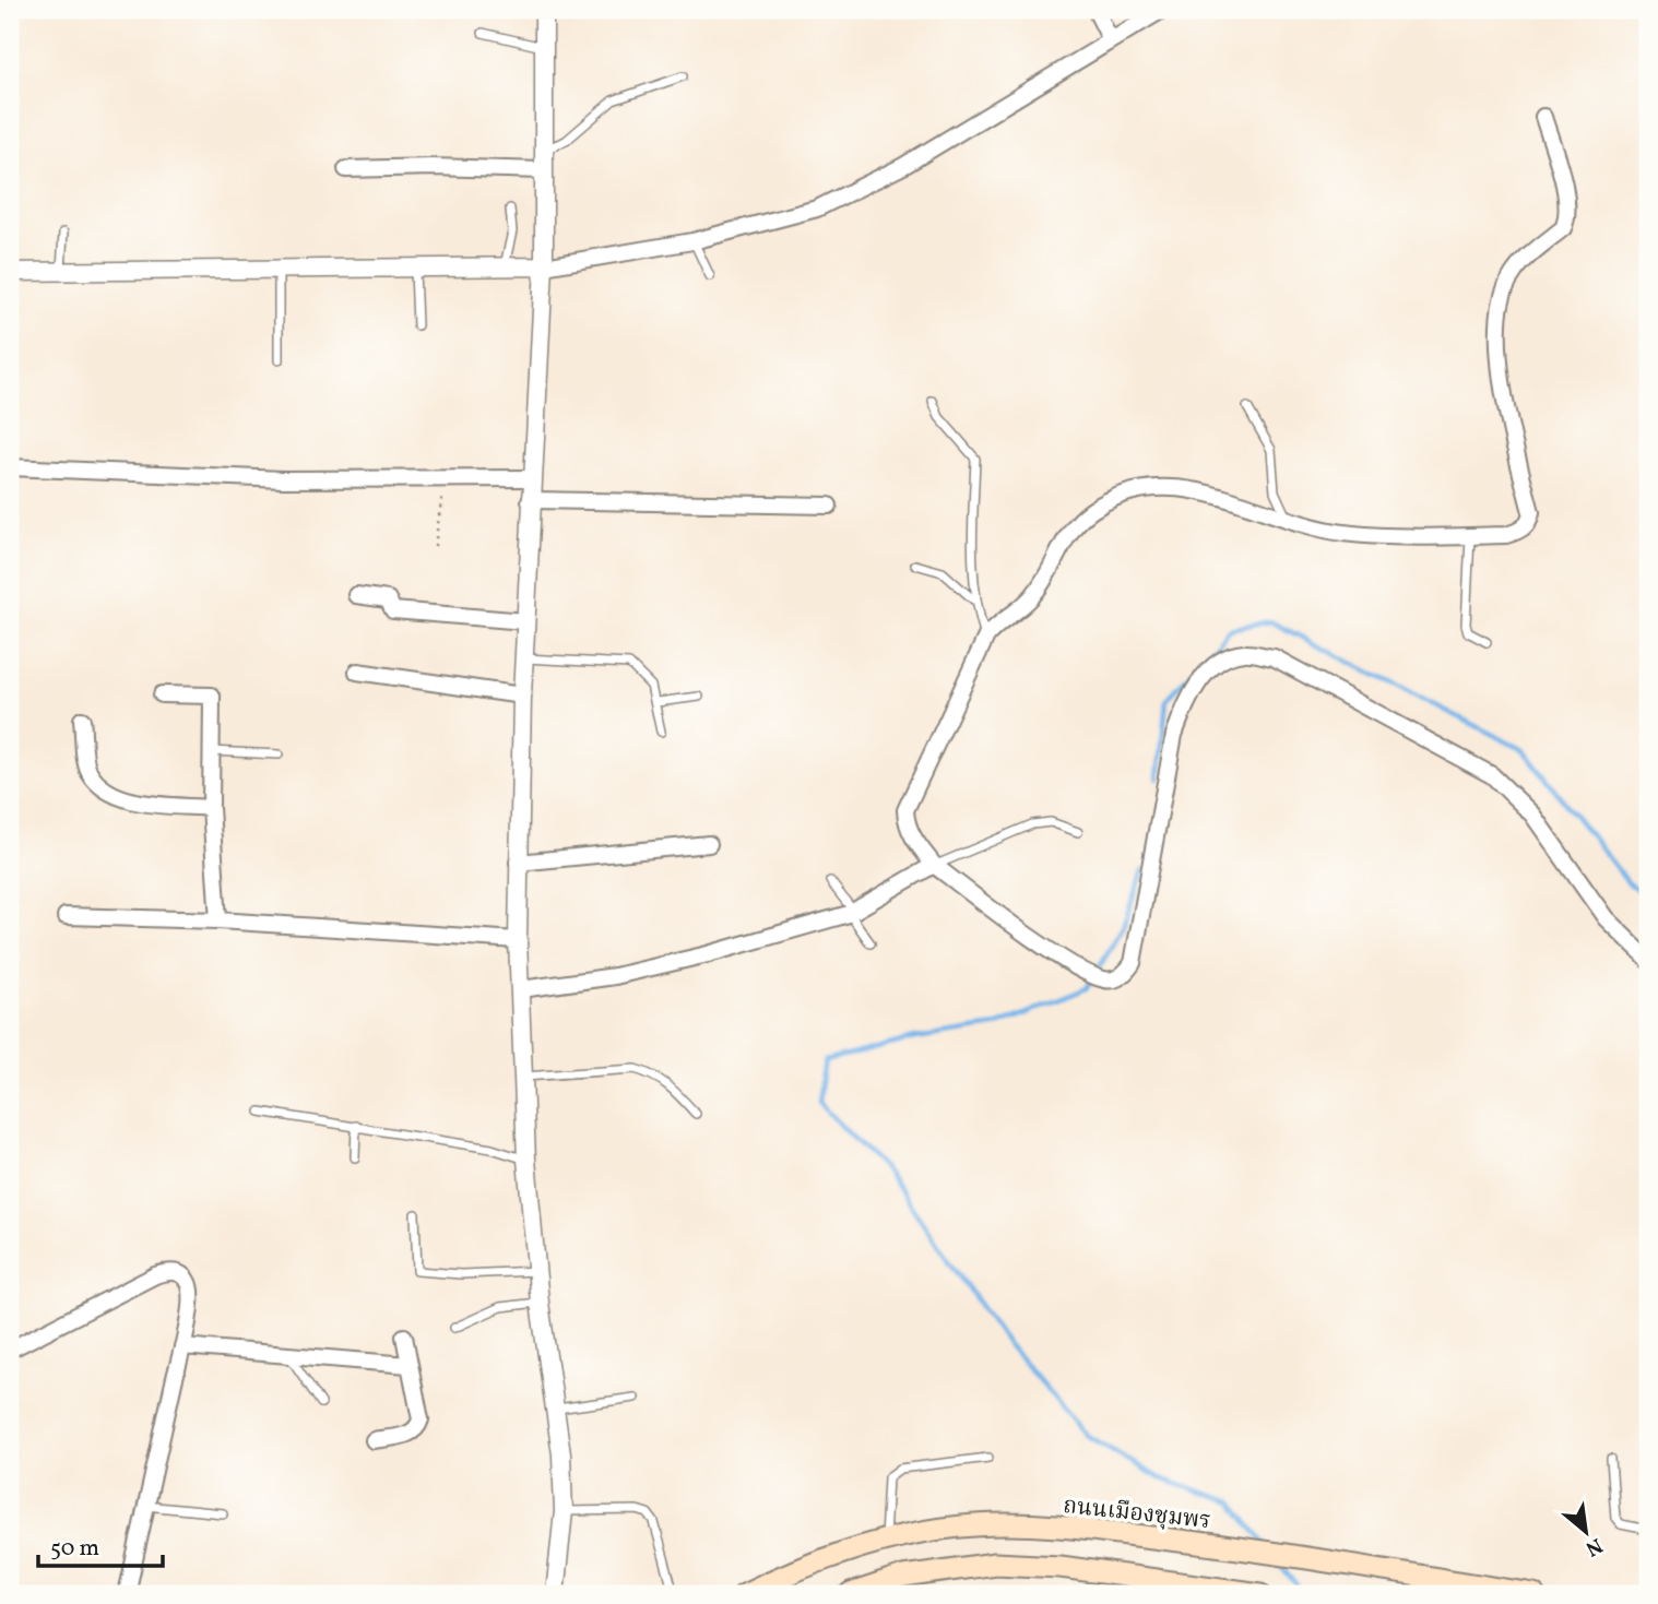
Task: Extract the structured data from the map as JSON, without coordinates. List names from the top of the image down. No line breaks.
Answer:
{"streets":{"main road":["ถนนเมืองชุมพร"]},"scale_bar":"50 m","north":"bottom right"}
